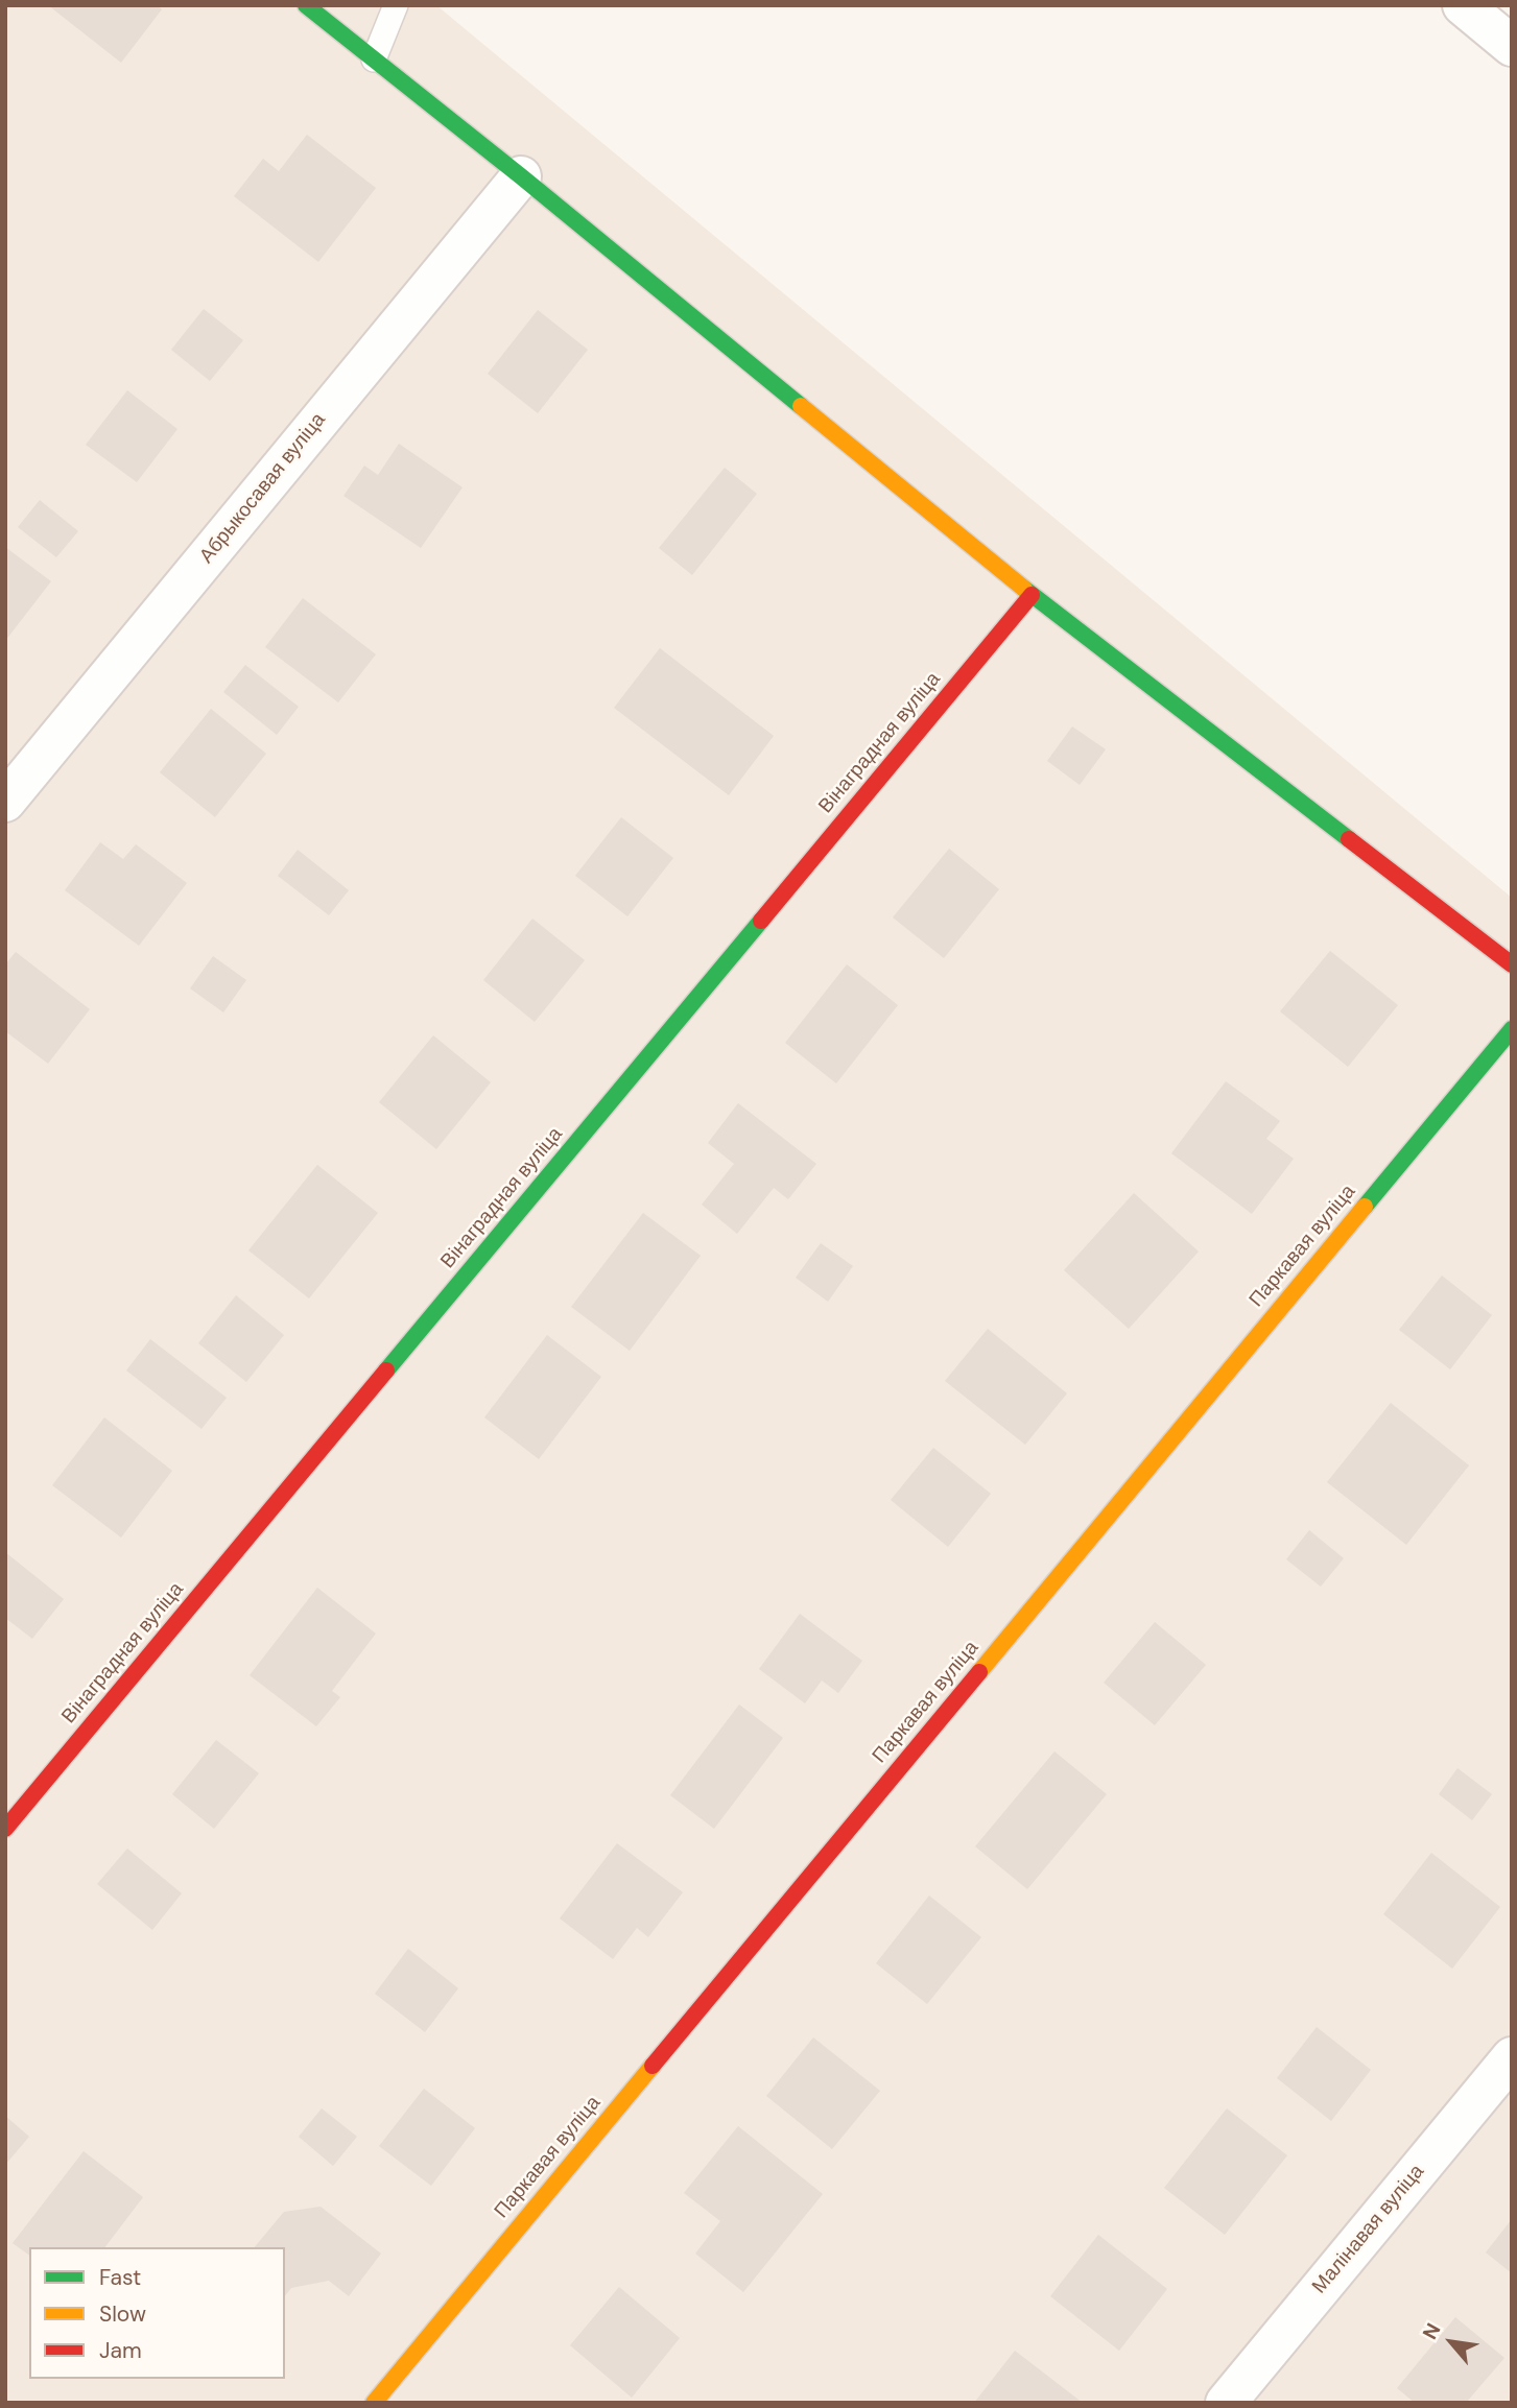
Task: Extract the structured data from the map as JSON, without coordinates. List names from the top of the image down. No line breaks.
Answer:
{"streets":{"street":["Абрыкосавая вуліца","Вінаградная вуліца","Паркавая вуліца","Малінавая вуліца"]},"legend":["Fast","Slow","Jam"],"north":"top left"}
